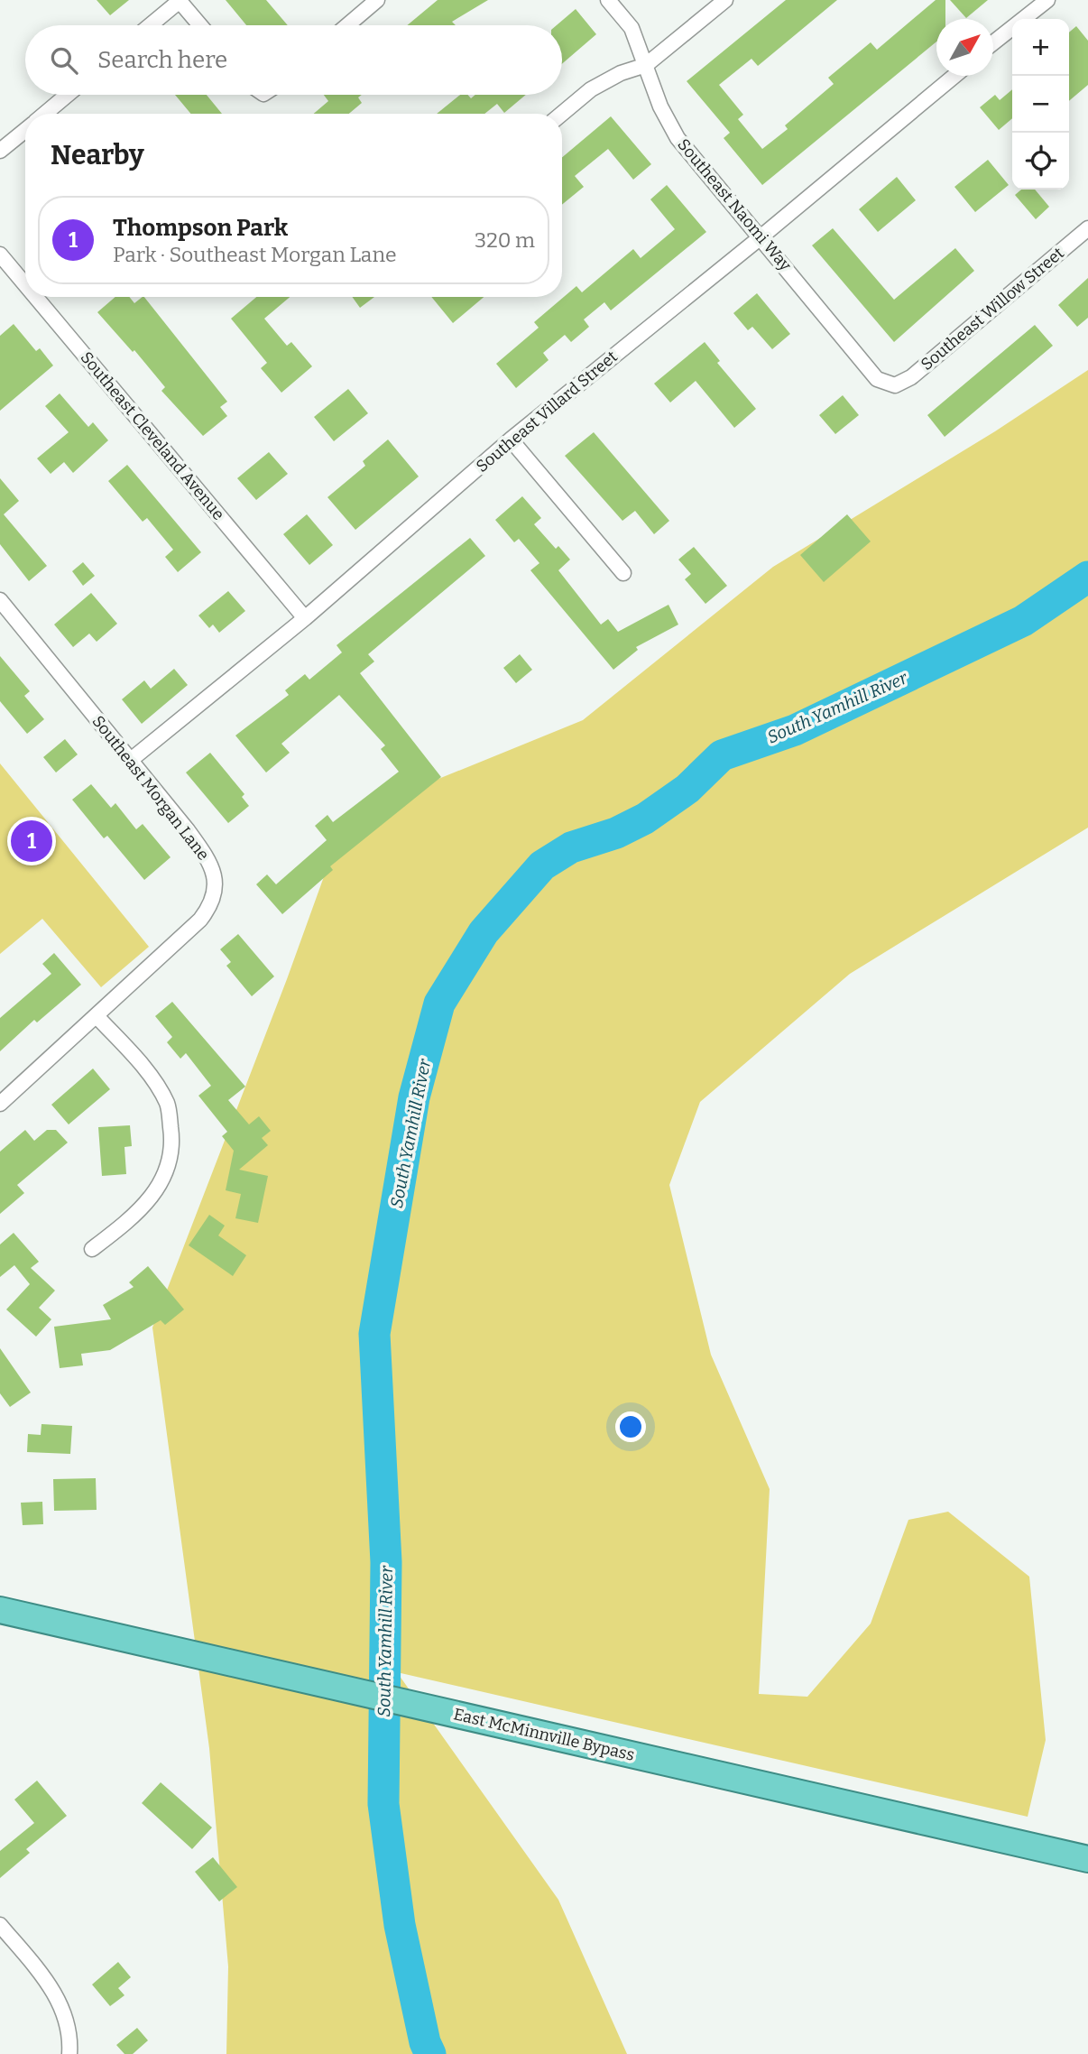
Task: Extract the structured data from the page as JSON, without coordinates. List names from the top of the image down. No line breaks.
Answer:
{"streets":{"highway":["East McMinnville Bypass"],"street":["Southeast Naomi Way","Southeast Willow Street","Southeast Villard Street","Southeast Cleveland Avenue","Southeast Morgan Lane"]},"crossings":[["Southeast Naomi Way","Southeast Willow Street"],["Southeast Naomi Way","Southeast Villard Street"],["Southeast Villard Street","Southeast Cleveland Avenue"],["Southeast Villard Street","Southeast Morgan Lane"]],"water":["South Yamhill River"],"north":"top right","page":{"map_buttons":["+","−"],"search":"Search here","heading":"Nearby","list":[{"mark":"1","name":"Thompson Park","note":"Park · Southeast Morgan Lane","value":"320 m"}],"pins":"1"}}
